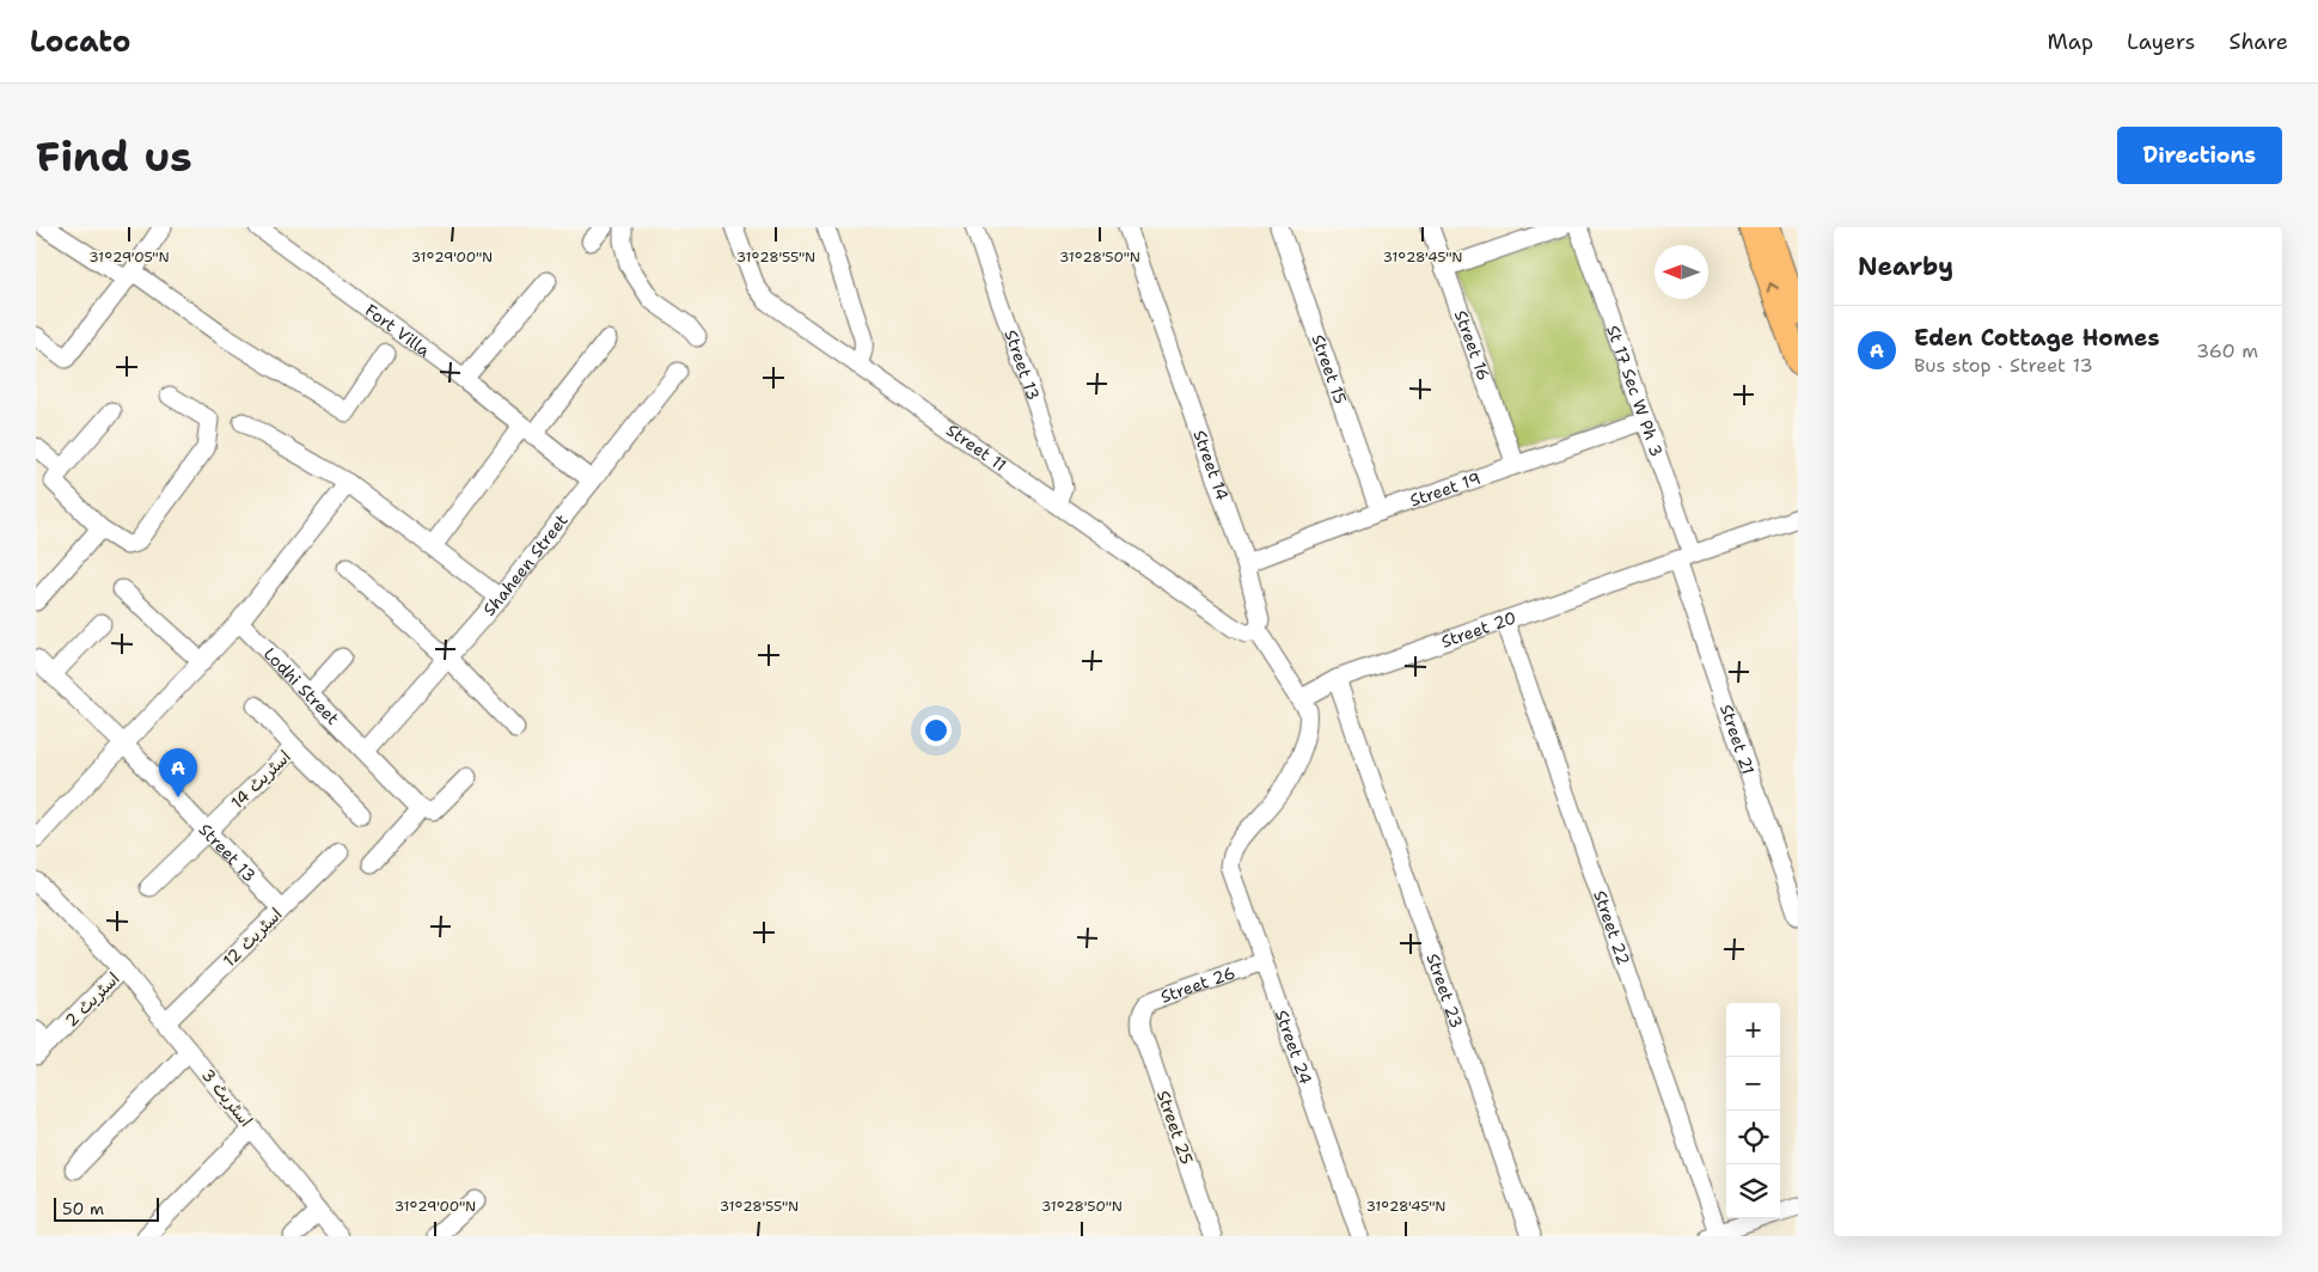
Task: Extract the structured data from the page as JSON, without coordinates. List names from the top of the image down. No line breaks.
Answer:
{"streets":{"street":["Fort Villa","Street 16","Street 13","Street 15","St 17 Sec W Ph 3","Street 11","Street 14","Street 19","Shaheen Street","Street 20","Lodhi Street","Street 21","اسٹریٹ 14","Street 22","اسٹریٹ 12","Street 26","Street 23","اسٹریٹ 2","Street 24","اسٹریٹ 3","Street 25"]},"crossings":[["Fort Villa","Shaheen Street"],["Street 16","Street 19"],["Street 13","Street 11"],["Street 13","اسٹریٹ 14"],["Street 13","اسٹریٹ 12"],["Street 15","Street 19"],["St 17 Sec W Ph 3","Street 19"],["St 17 Sec W Ph 3","Street 20"],["St 17 Sec W Ph 3","Street 21"],["Street 11","Street 14"],["Street 14","Street 19"],["Street 14","Street 20"],["Street 14","Street 24"],["Shaheen Street","Lodhi Street"],["Street 20","Street 21"],["Street 20","Street 22"],["Street 20","Street 23"],["Street 20","Street 24"],["اسٹریٹ 12","اسٹریٹ 3"],["Street 26","Street 24"],["Street 26","Street 25"],["اسٹریٹ 2","اسٹریٹ 3"]],"scale_bar":"50 m","north":"left","page":{"header":"Locato","nav":["Map","Layers","Share"],"buttons":"Directions","title":"Find us","heading":"Nearby","list":[{"mark":"A","name":"Eden Cottage Homes","note":"Bus stop · Street 13","value":"360 m"}],"pins":"A","map_buttons":["+","−"],"scale":"50 m"},"coordinates":["31°29'05\"N","31°29'00\"N","31°28'55\"N","31°28'50\"N","31°28'45\"N"]}
